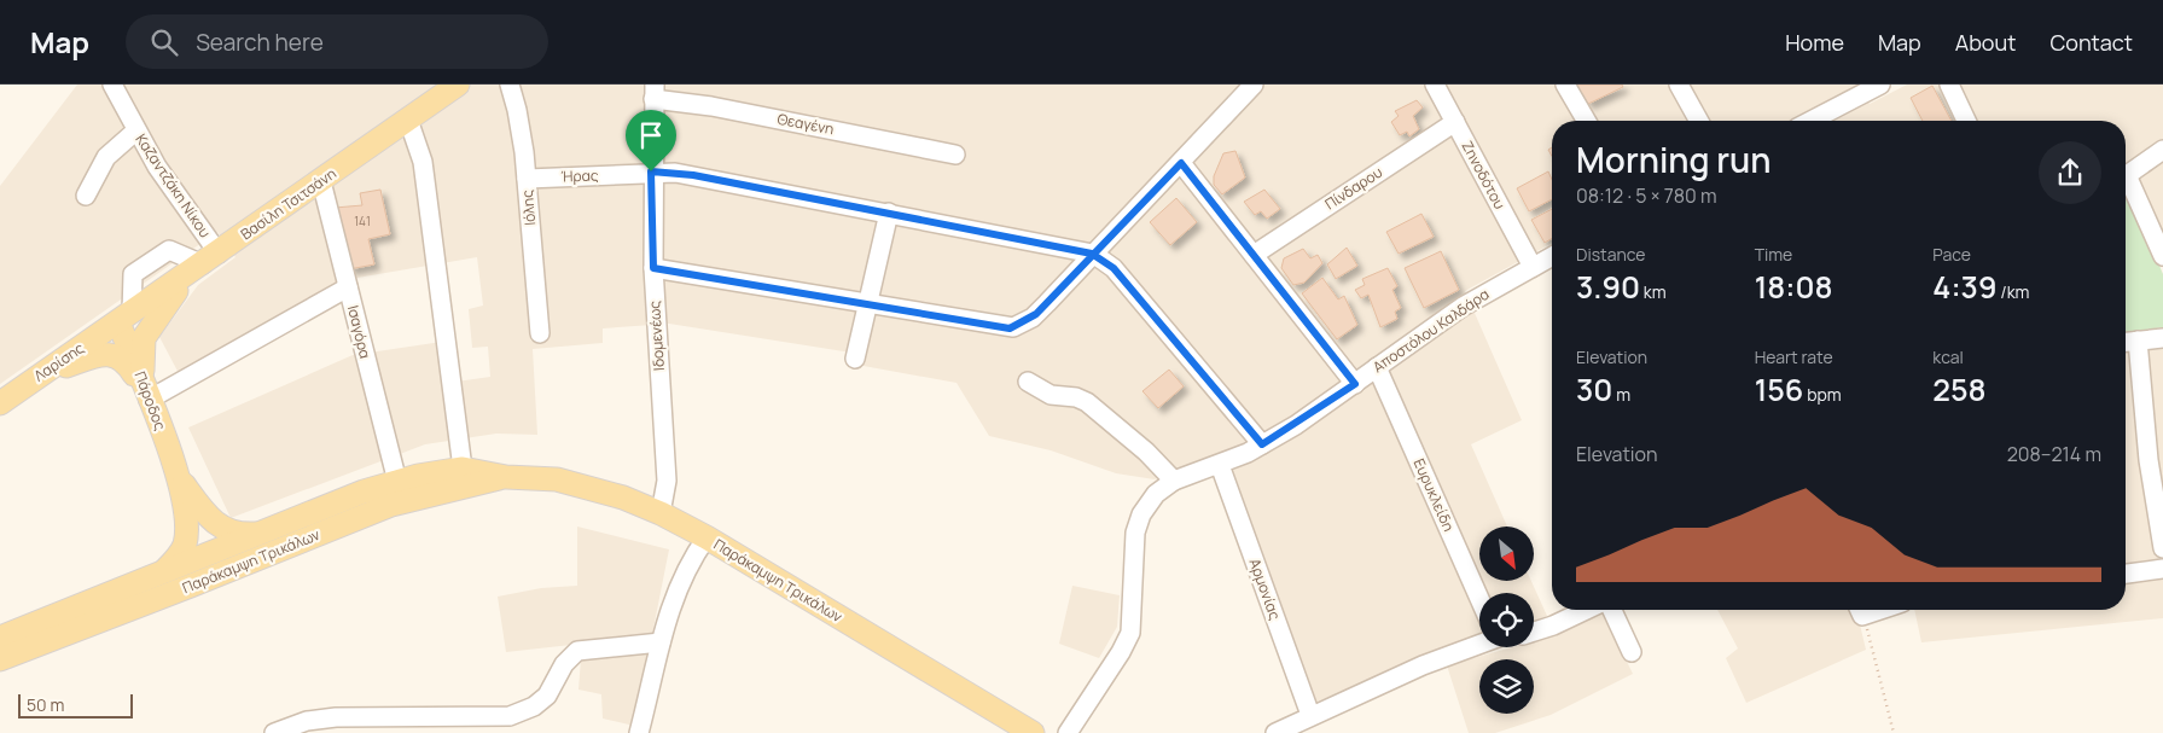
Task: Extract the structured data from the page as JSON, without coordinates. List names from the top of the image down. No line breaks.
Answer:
{"streets":{"main road":["Βασίλη Τσιτσάνη","Λαρίσης","Πάροδος","Παράκαμψη Τρικάλων"],"street":["Θεαγένη","Ζηνοδότου","Ήρας","Καζαντζάκη Νίκου","Πίνδαρου","Ιόλης","Αποστόλου Καλδάρα","Ισαγόρα","Ιδομενέως","Ευρυκλείδη","Αρμονίας"]},"crossings":[["Θεαγένη","Ιδομενέως"],["Ζηνοδότου","Πίνδαρου"],["Ζηνοδότου","Αποστόλου Καλδάρα"],["Ήρας","Ιόλης"],["Ήρας","Αποστόλου Καλδάρα"],["Ήρας","Ιδομενέως"],["Καζαντζάκη Νίκου","Βασίλη Τσιτσάνη"],["Βασίλη Τσιτσάνη","Ισαγόρα"],["Βασίλη Τσιτσάνη","Λαρίσης"],["Βασίλη Τσιτσάνη","Πάροδος"],["Αποστόλου Καλδάρα","Ευρυκλείδη"],["Αποστόλου Καλδάρα","Αρμονίας"],["Ισαγόρα","Παράκαμψη Τρικάλων"],["Ιδομενέως","Παράκαμψη Τρικάλων"],["Λαρίσης","Πάροδος"]],"house_numbers":["141"],"scale_bar":"50 m","north":"bottom right","page":{"header":"Map","search":"Search here","nav":["Home","Map","About","Contact"],"heading":["Morning run","08:12 · 5 × 780 m"],"stats":[["Distance","3.90 km"],["Time","18:08"],["Pace","4:39 /km"],["Elevation","30 m"],["Heart rate","156 bpm"],["kcal","258"]],"chart":["Elevation","208–214 m"],"scale":"50 m"}}
